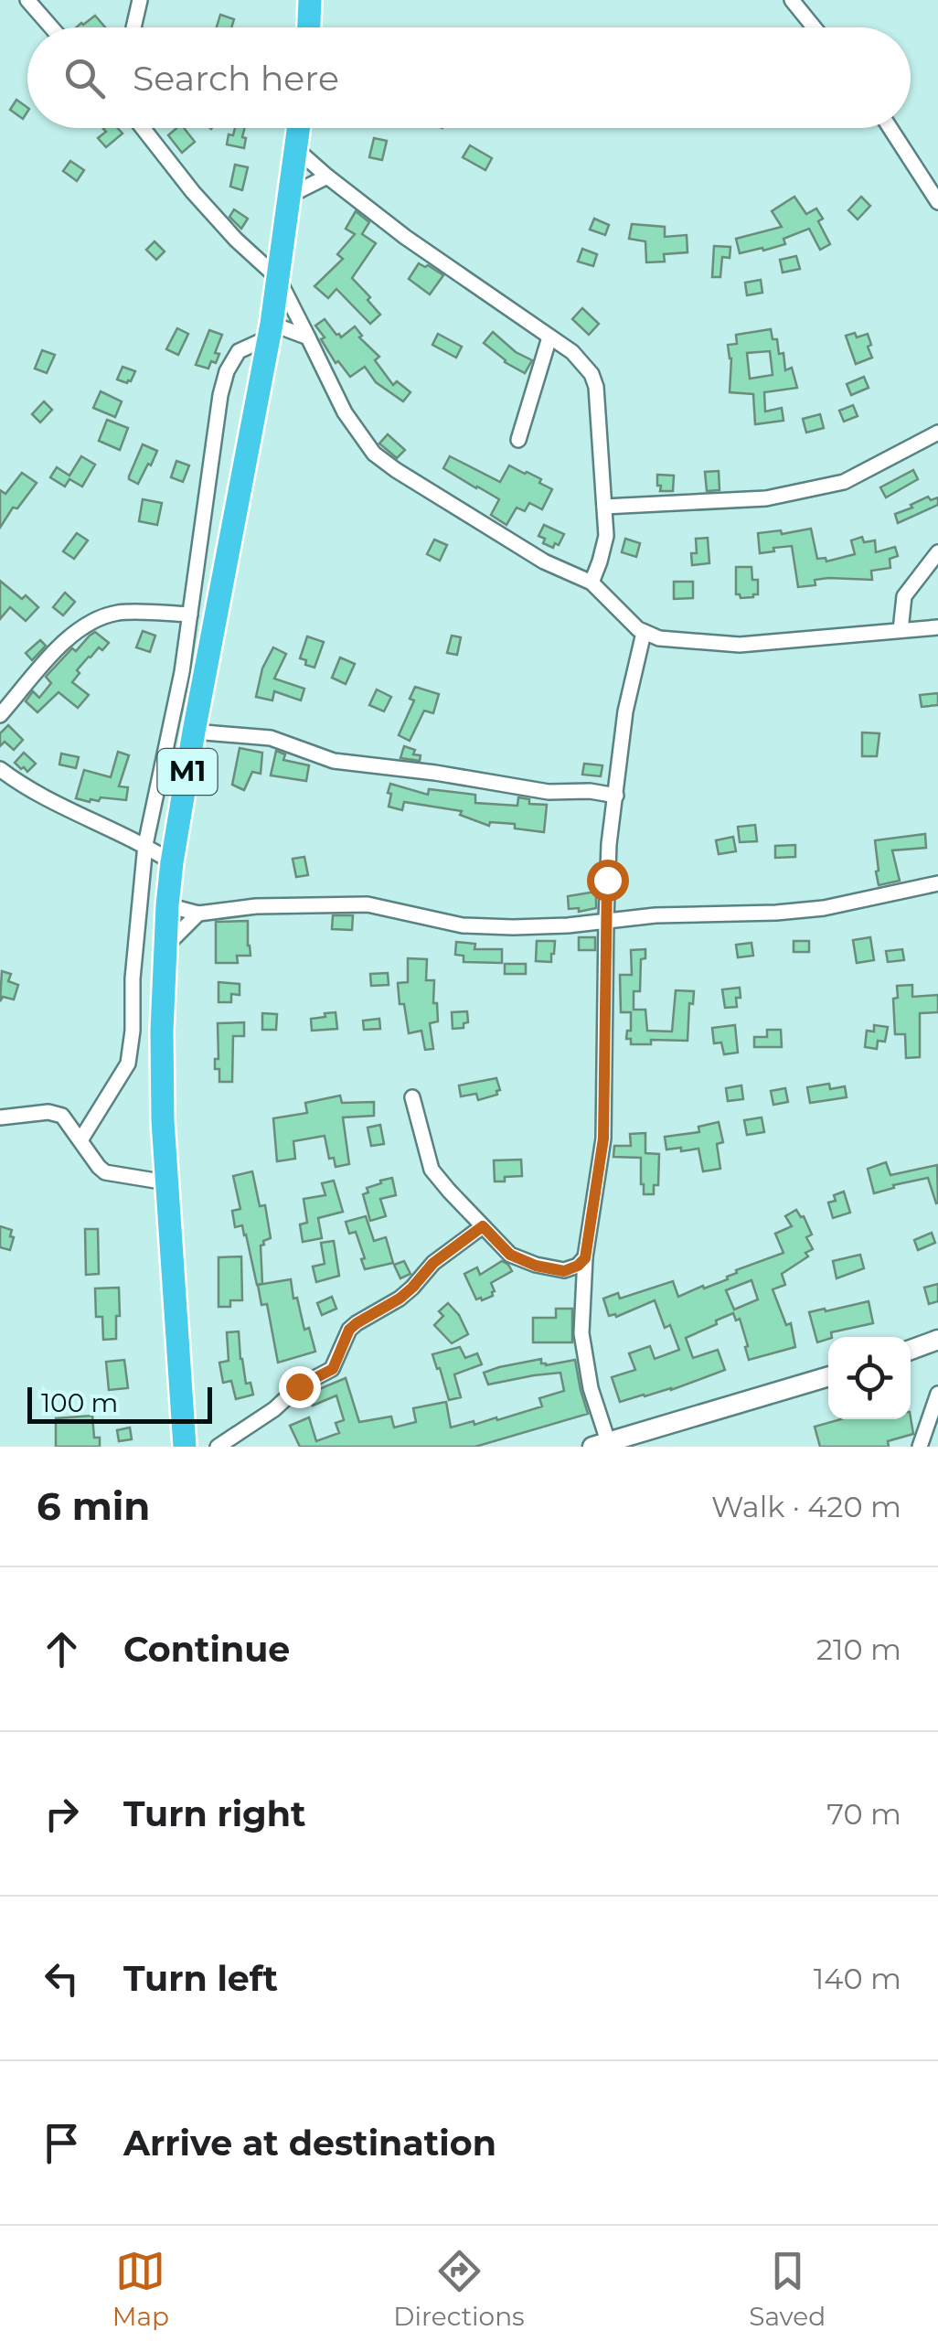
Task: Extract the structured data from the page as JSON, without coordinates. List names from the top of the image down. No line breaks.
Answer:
{"streets":{"highway":["M1"]},"scale_bar":"100 m","page":{"search":"Search here","scale":"100 m","heading":["6 min","Walk · 420 m"],"list":[["Continue","210 m"],["Turn right","70 m"],["Turn left","140 m"],"Arrive at destination"],"nav":["Map","Directions","Saved"]}}
